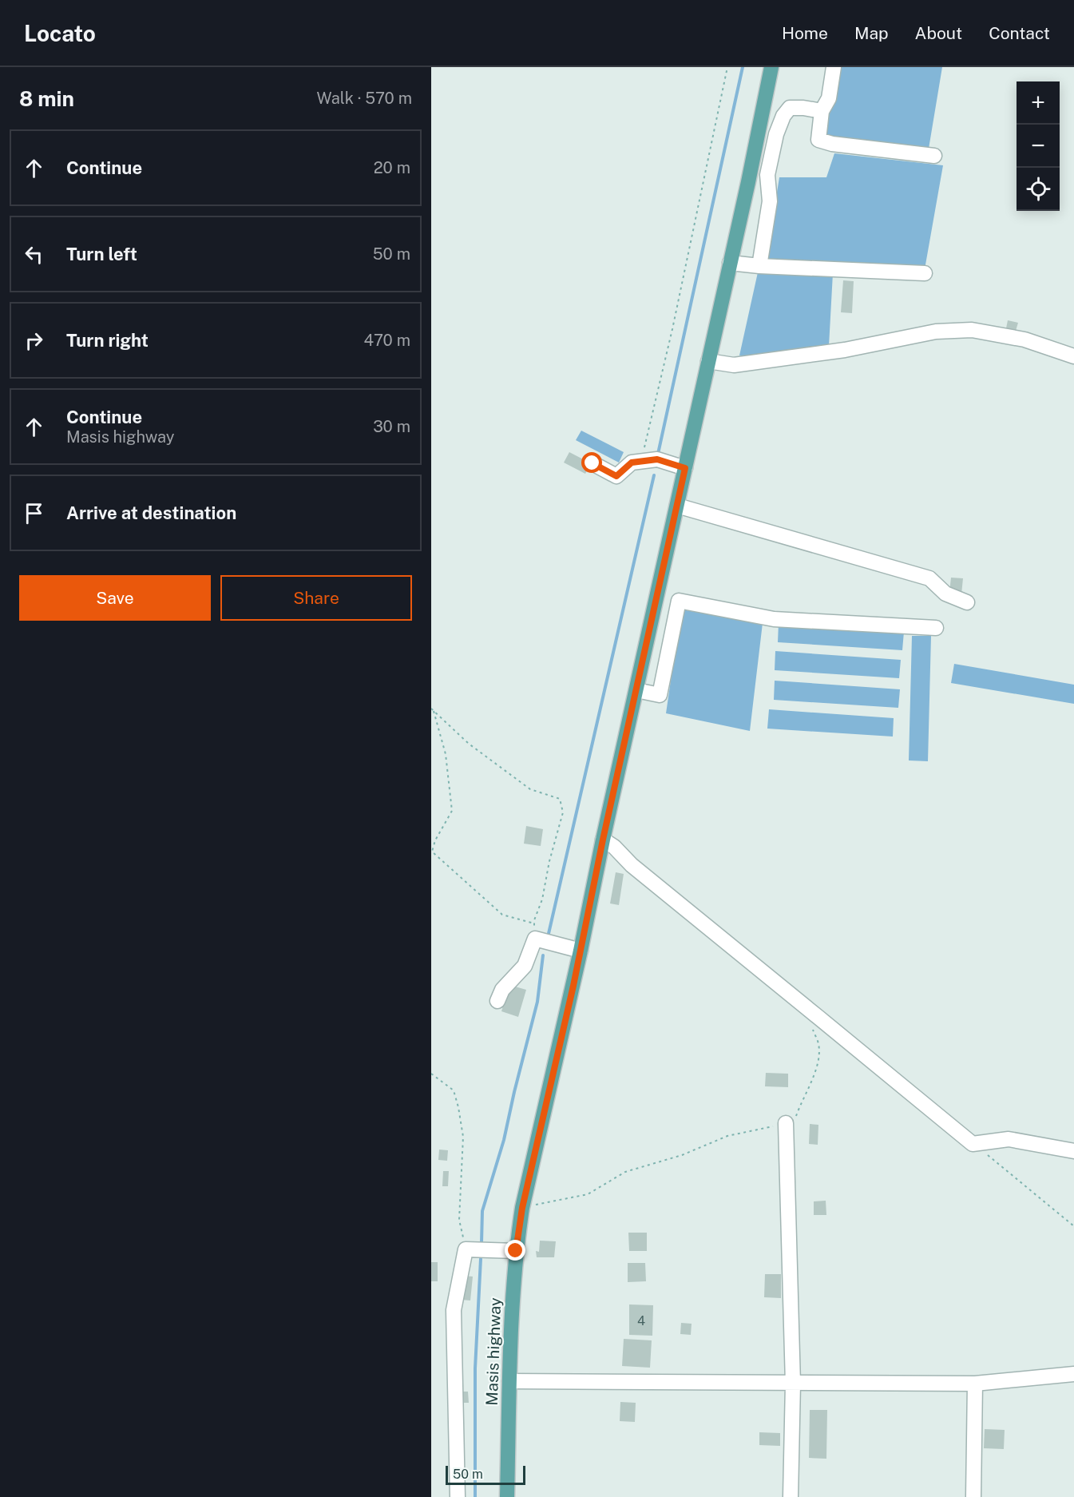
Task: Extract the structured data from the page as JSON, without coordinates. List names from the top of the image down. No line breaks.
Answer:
{"streets":{"main road":["Masis highway"]},"house_numbers":["4"],"scale_bar":"50 m","page":{"header":"Locato","nav":["Home","Map","About","Contact"],"heading":["8 min","Walk · 570 m"],"map_buttons":["+","−"],"list":[["Continue","20 m"],["Turn left","50 m"],["Turn right","470 m"],["Continue","Masis highway","30 m"],"Arrive at destination"],"buttons":["Save","Share"],"scale":"50 m"}}
